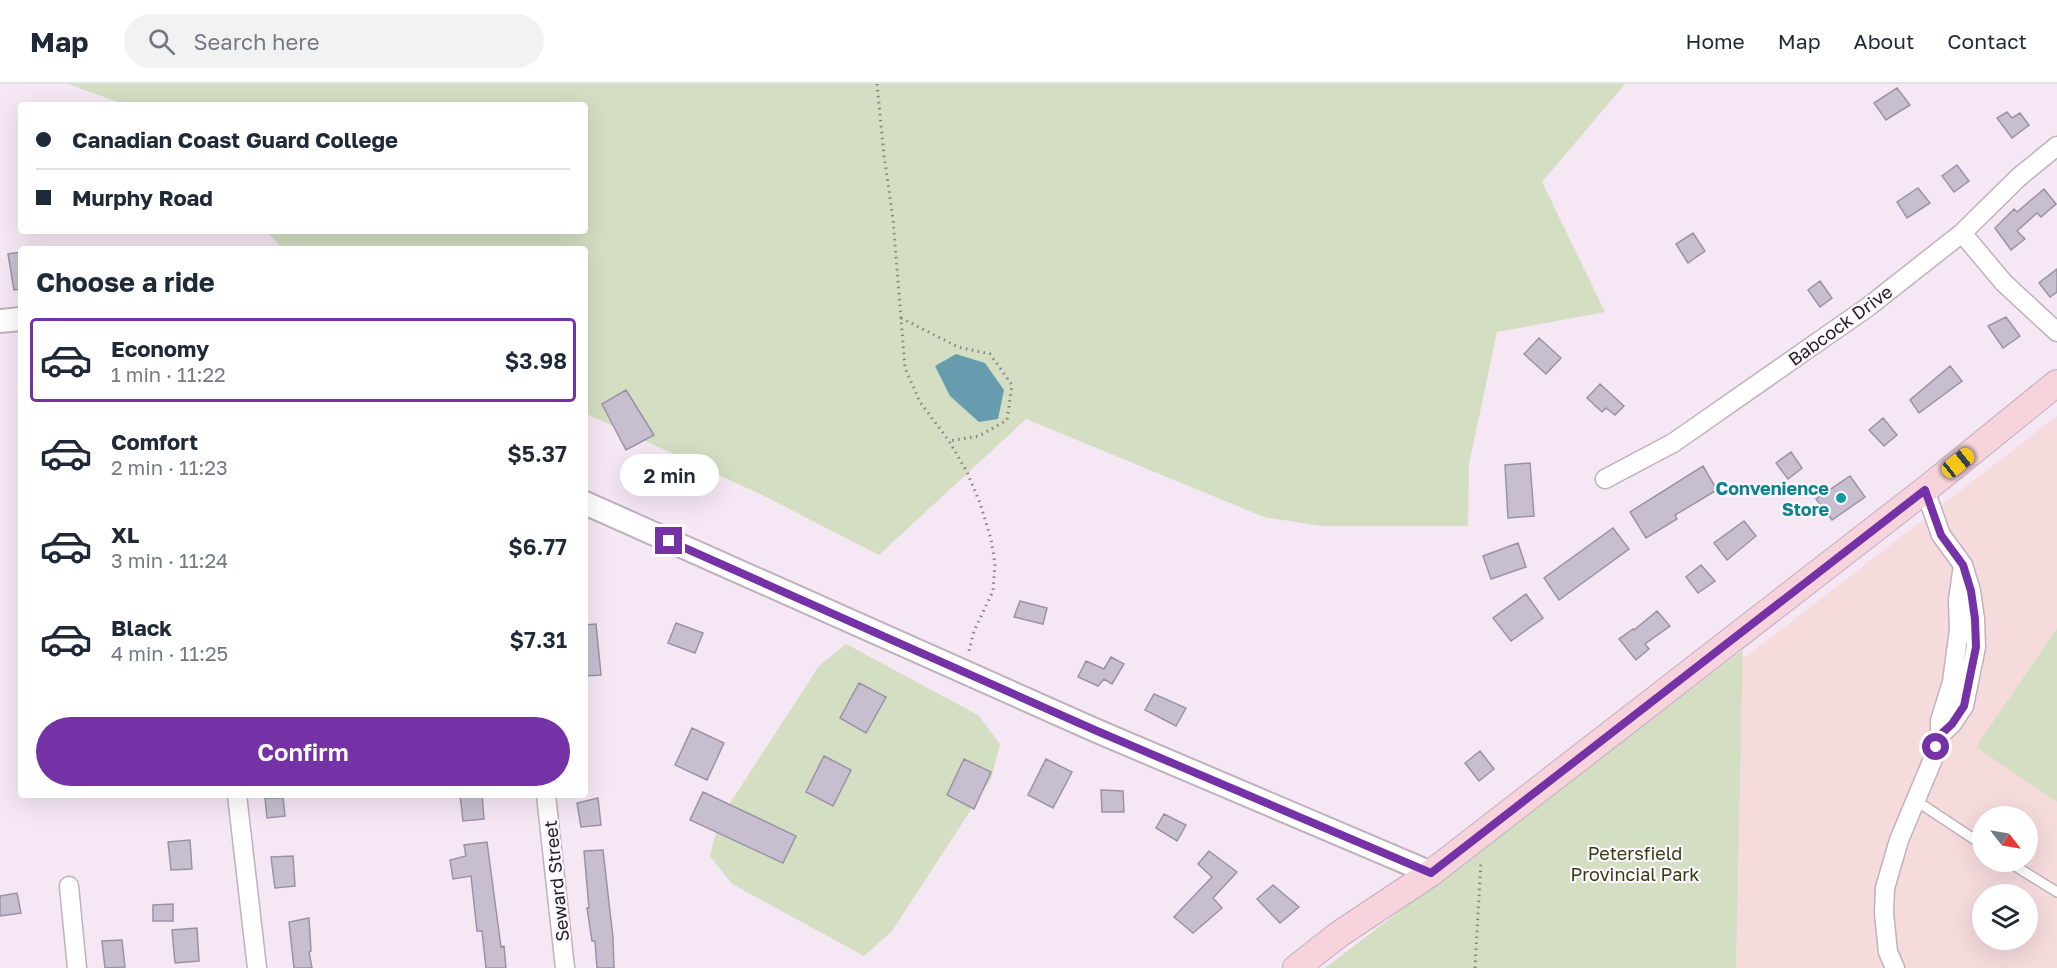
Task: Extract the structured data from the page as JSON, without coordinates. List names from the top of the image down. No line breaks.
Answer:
{"streets":{"street":["Babcock Drive","Seward Street"]},"parks":["Petersfield Provincial Park"],"places":["Convenience Store"],"north":"bottom right","page":{"header":"Map","search":"Search here","nav":["Home","Map","About","Contact"],"banner":["Canadian Coast Guard College","Murphy Road"],"heading":"Choose a ride","list":[{"name":"Economy","note":"1 min · 11:22","value":"$3.98"},{"name":"Comfort","note":"2 min · 11:23","value":"$5.37"},{"name":"XL","note":"3 min · 11:24","value":"$6.77"},{"name":"Black","note":"4 min · 11:25","value":"$7.31"}],"bubble":"2 min","buttons":"Confirm"}}
